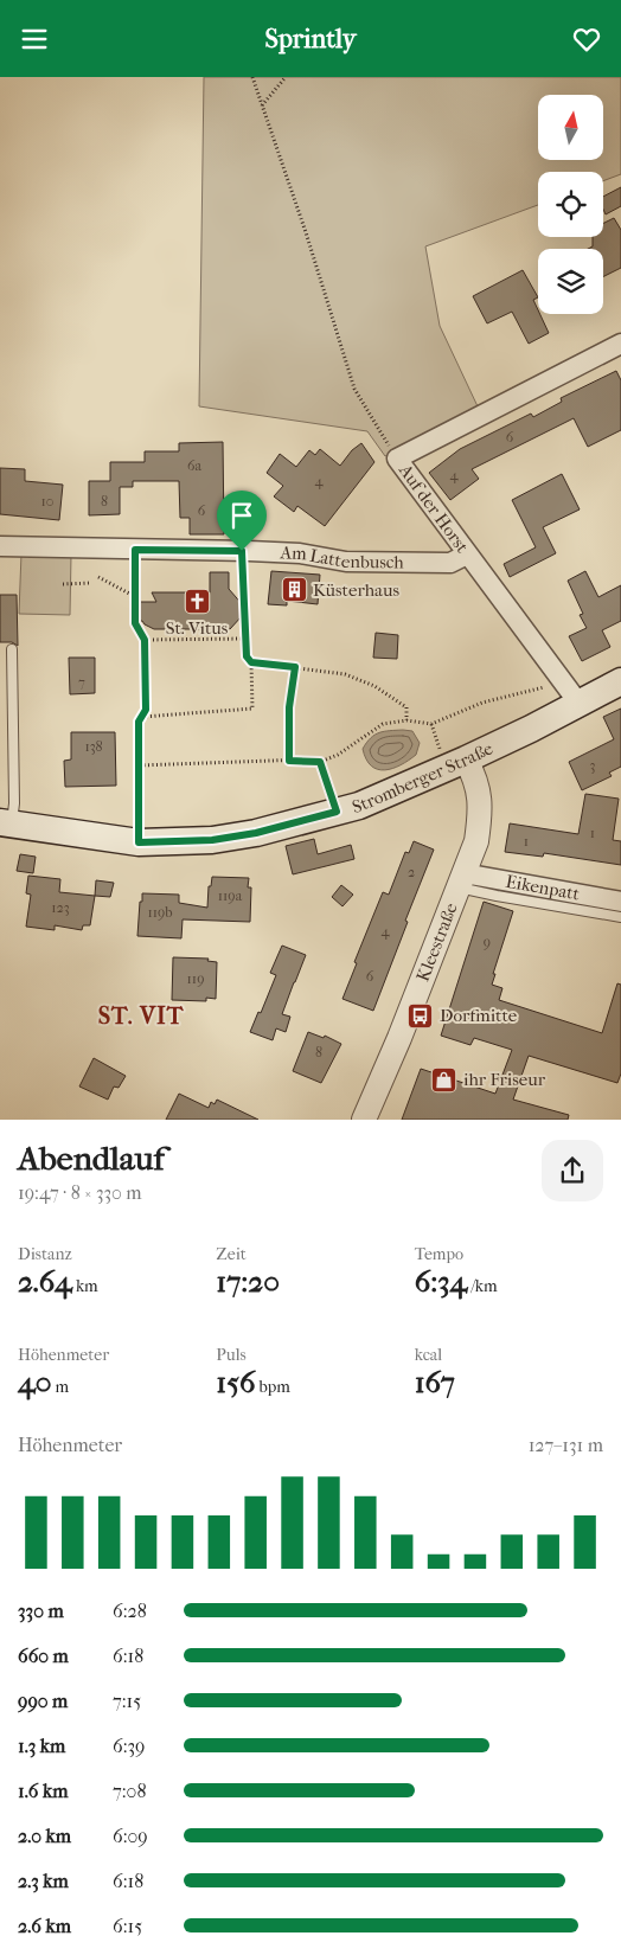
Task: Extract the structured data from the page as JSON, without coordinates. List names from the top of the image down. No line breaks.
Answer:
{"streets":{"main road":["Stromberger Straße"],"street":["Auf der Horst","Am Lattenbusch","Eikenpatt","Kleestraße"]},"crossings":[["Auf der Horst","Am Lattenbusch"],["Auf der Horst","Stromberger Straße"],["Stromberger Straße","Kleestraße"],["Eikenpatt","Kleestraße"]],"districts":["ST. VIT"],"places":{"building":["Küsterhaus"],"church":["St. Vitus"],"bus stop":["Dorfmitte"],"shop":["ihr Friseur"]},"house_numbers":["6","6a","4","4","10","8","6","7","138","3","1","1","2","119a","123","119b","4","9","6","119","8"],"north":"top","page":{"header":"Sprintly","heading":["Abendlauf","19:47 · 8 × 330 m"],"stats":[["Distanz","2.64 km"],["Zeit","17:20"],["Tempo","6:34 /km"],["Höhenmeter","40 m"],["Puls","156 bpm"],["kcal","167"]],"chart":["Höhenmeter","127–131 m"],"list":[{"name":"330 m","note":"6:28"},{"name":"660 m","note":"6:18"},{"name":"990 m","note":"7:15"},{"name":"1.3 km","note":"6:39"},{"name":"1.6 km","note":"7:08"},{"name":"2.0 km","note":"6:09"},{"name":"2.3 km","note":"6:18"},{"name":"2.6 km","note":"6:15"}]}}
